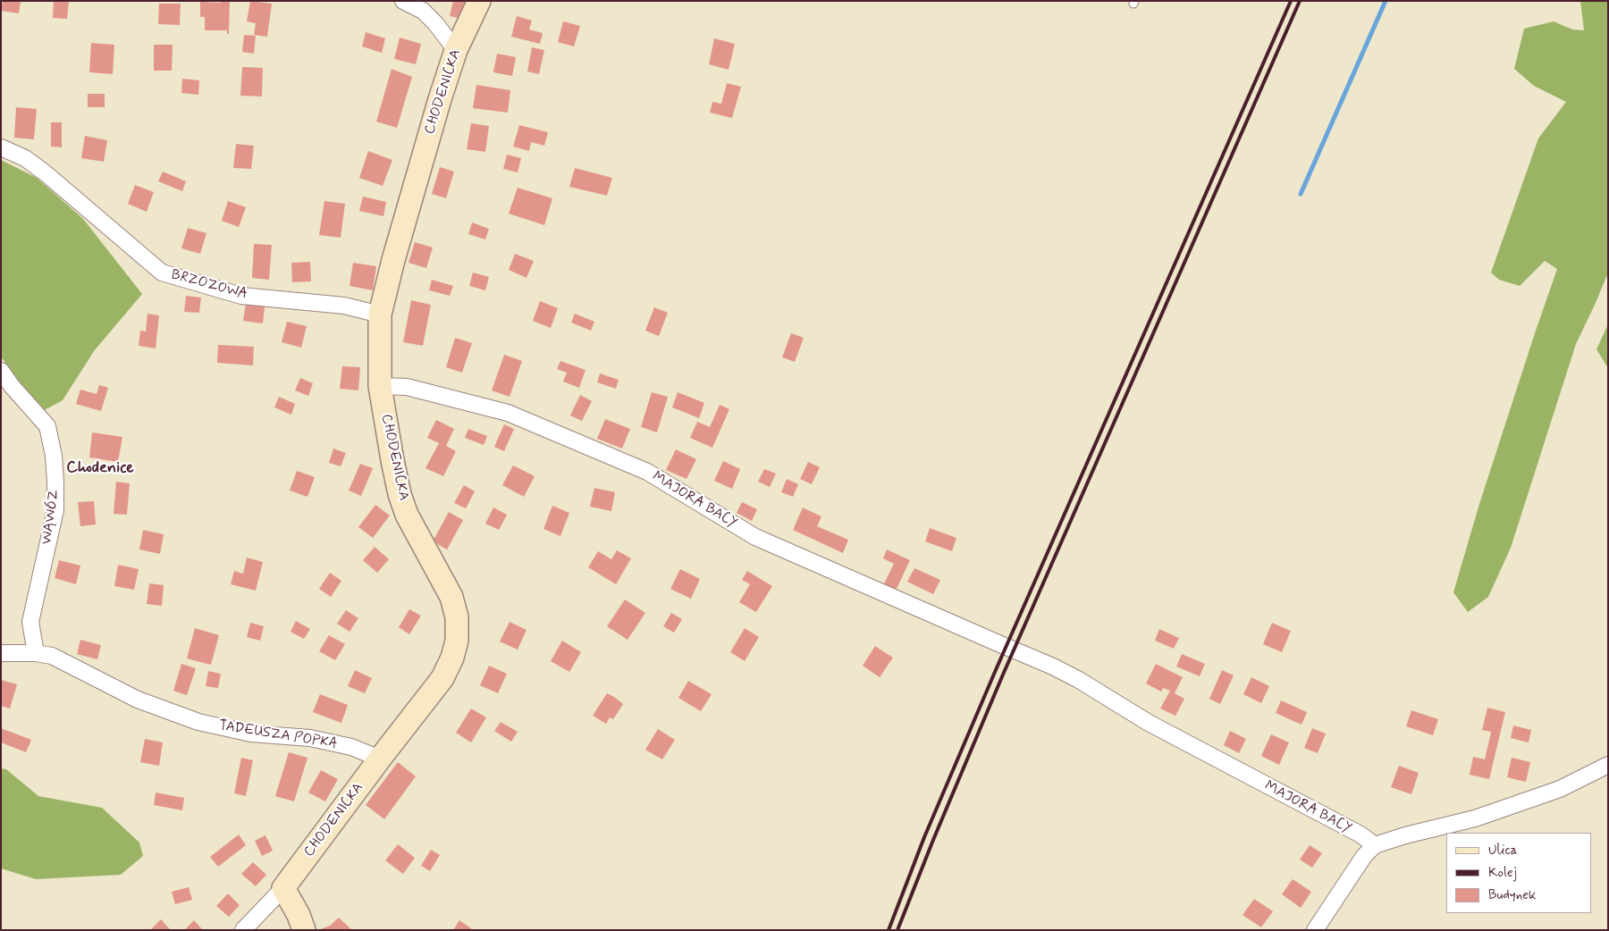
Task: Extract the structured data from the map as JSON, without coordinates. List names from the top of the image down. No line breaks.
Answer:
{"streets":{"street":["CHODENICKA","BRZOZOWA","MAJORA BACY","WĄWÓZ","TADEUSZA POPKA"]},"crossings":[["CHODENICKA","BRZOZOWA"],["CHODENICKA","MAJORA BACY"],["CHODENICKA","TADEUSZA POPKA"],["WĄWÓZ","TADEUSZA POPKA"]],"districts":["Chodenice"],"legend":["Ulica","Kolej","Budynek"]}
